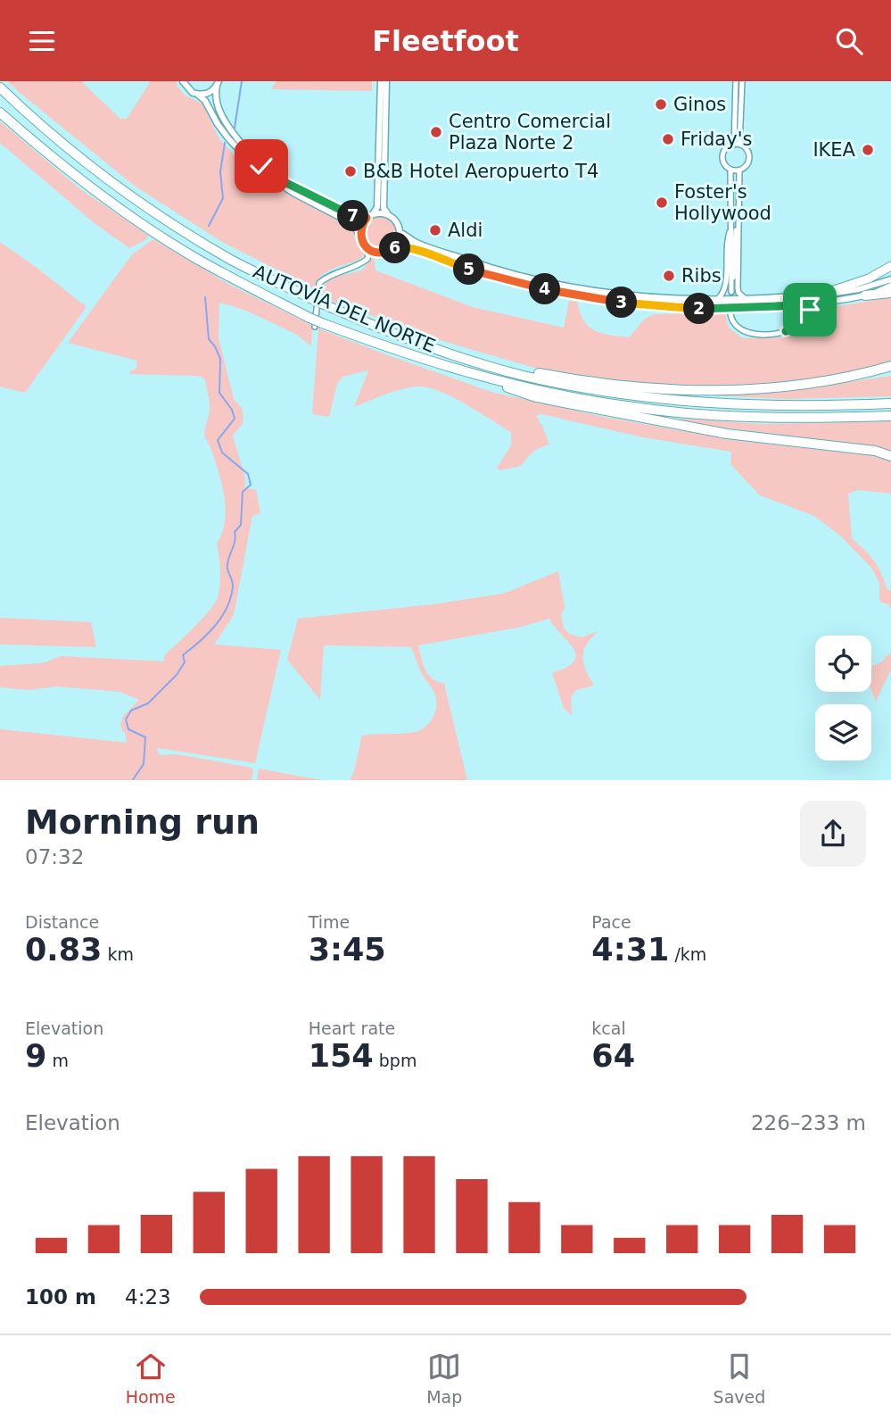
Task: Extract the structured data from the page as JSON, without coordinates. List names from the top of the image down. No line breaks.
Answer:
{"streets":{"highway":["AUTOVÍA DEL NORTE"]},"places":["Ginos","Centro Comercial Plaza Norte 2","Friday's","IKEA","B&B Hotel Aeropuerto T4","Foster's Hollywood","Aldi","Ribs"],"page":{"header":"Fleetfoot","pins":["7","6","5","4","3","2"],"heading":["Morning run","07:32"],"stats":[["Distance","0.83 km"],["Time","3:45"],["Pace","4:31 /km"],["Elevation","9 m"],["Heart rate","154 bpm"],["kcal","64"]],"chart":["Elevation","226–233 m"],"list":[{"name":"100 m","note":"4:23"}],"tabs":["Home","Map","Saved"]}}
